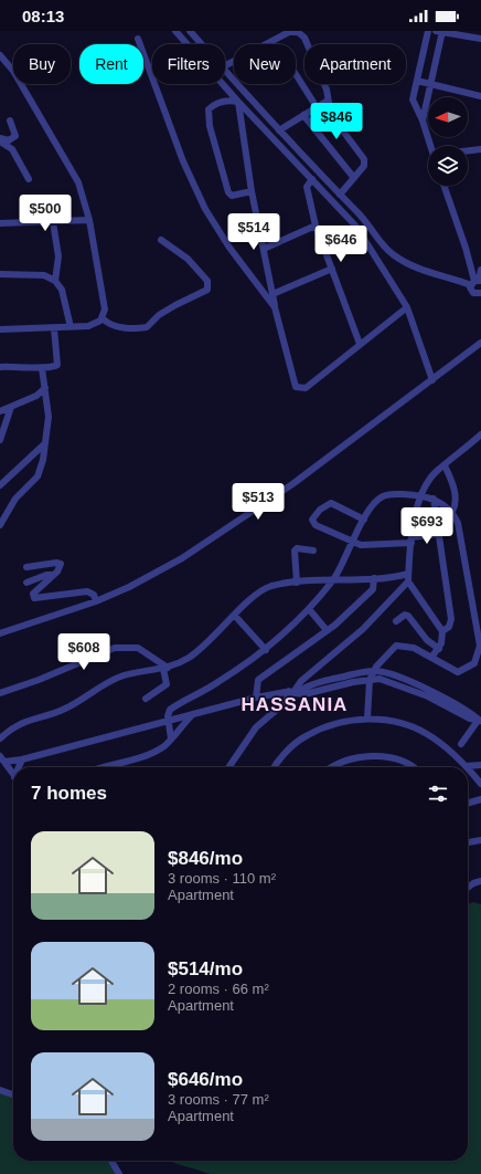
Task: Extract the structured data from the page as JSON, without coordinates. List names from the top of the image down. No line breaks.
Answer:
{"districts":["HASSANIA"],"north":"left","page":{"status":"08:13","chip":["Buy","Rent","Filters","New","Apartment"],"price":["$846","$500","$514","$646","$513","$693","$608"],"heading":"7 homes","list":[{"name":"$846/mo","note":"3 rooms · 110 m² · Apartment"},{"name":"$514/mo","note":"2 rooms · 66 m² · Apartment"},{"name":"$646/mo","note":"3 rooms · 77 m² · Apartment"}]}}
